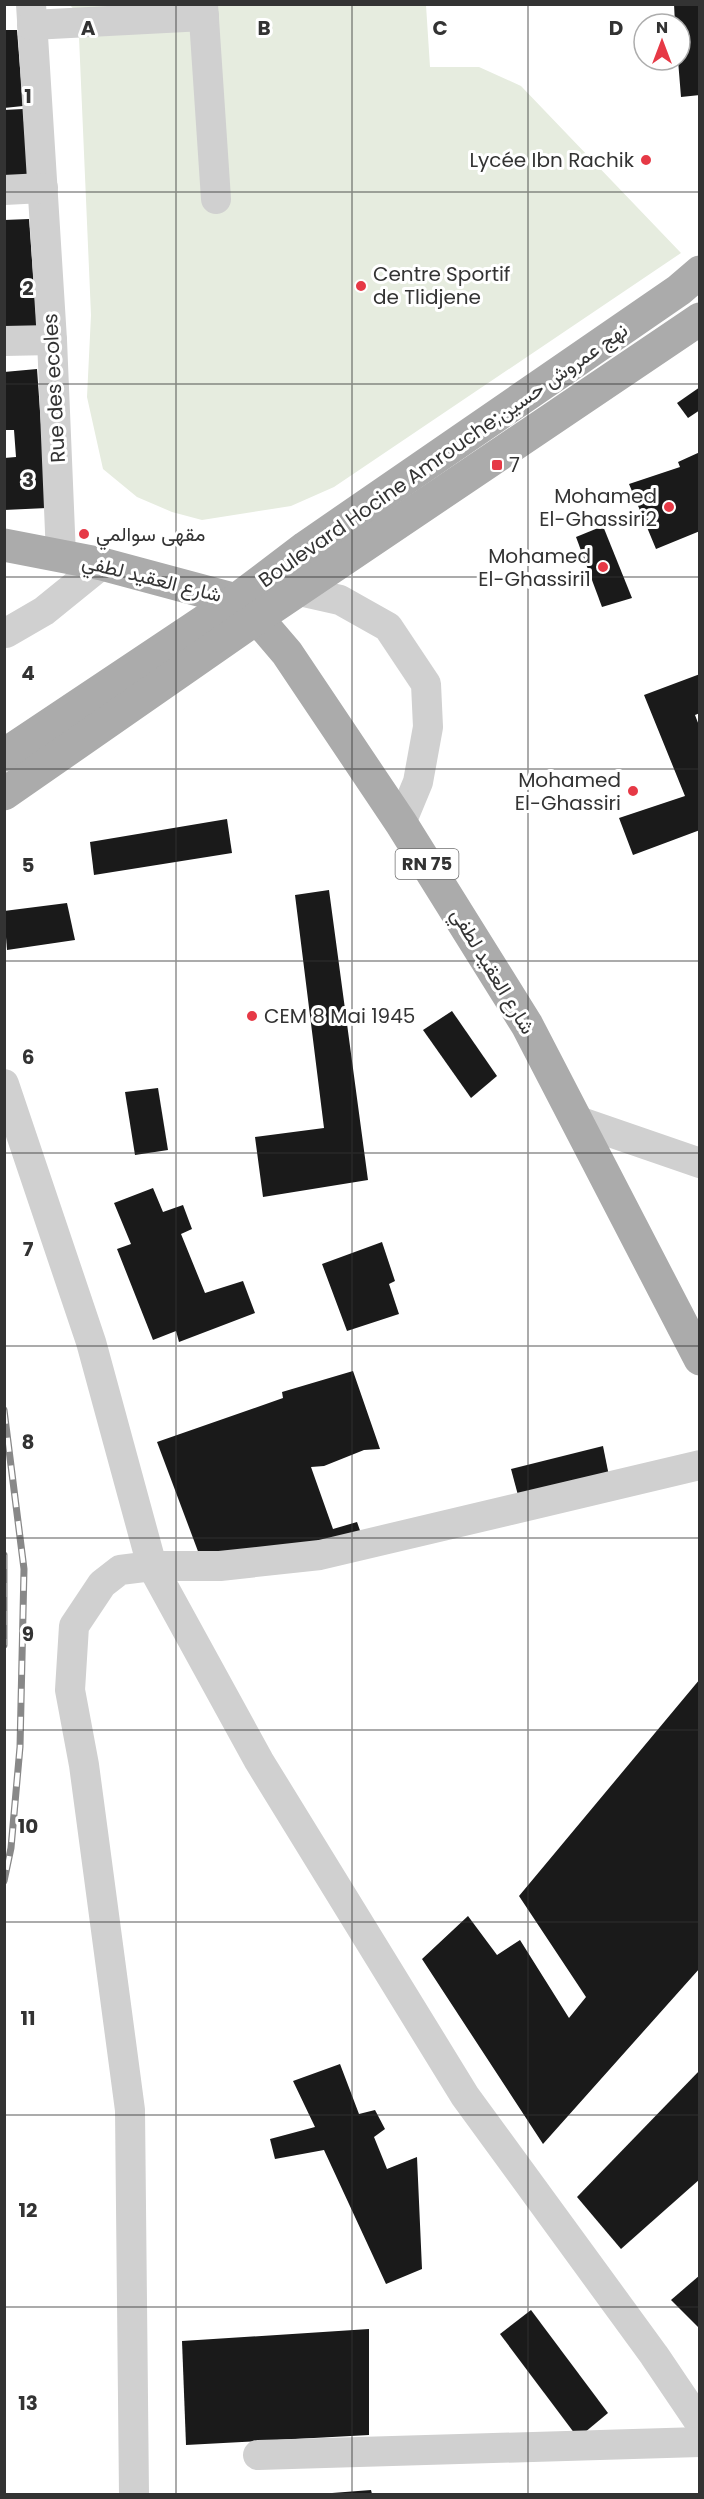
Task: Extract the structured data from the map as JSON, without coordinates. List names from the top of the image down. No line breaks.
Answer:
{"streets":{"main road":["Boulevard Hocine Amrouche;نهج عمروش حسين","شارع العقيد لطفي","RN 75"],"street":["Rue des ecoles"]},"crossings":[["Rue des ecoles","شارع العقيد لطفي"],["Boulevard Hocine Amrouche;نهج عمروش حسين","شارع العقيد لطفي"]],"places":{"other":["Lycée Ibn Rachik","Centre Sportif de Tlidjene","Mohamed El-Ghassiri2","مقهى سوالمي","Mohamed El-Ghassiri1","Mohamed El-Ghassiri","CEM 8 Mai 1945"],"transit":["7"]},"north":"top","grid":{"columns":["A","B","C","D"],"rows":["1","2","3","4","5","6","7","8","9","10","11","12","13"]}}
